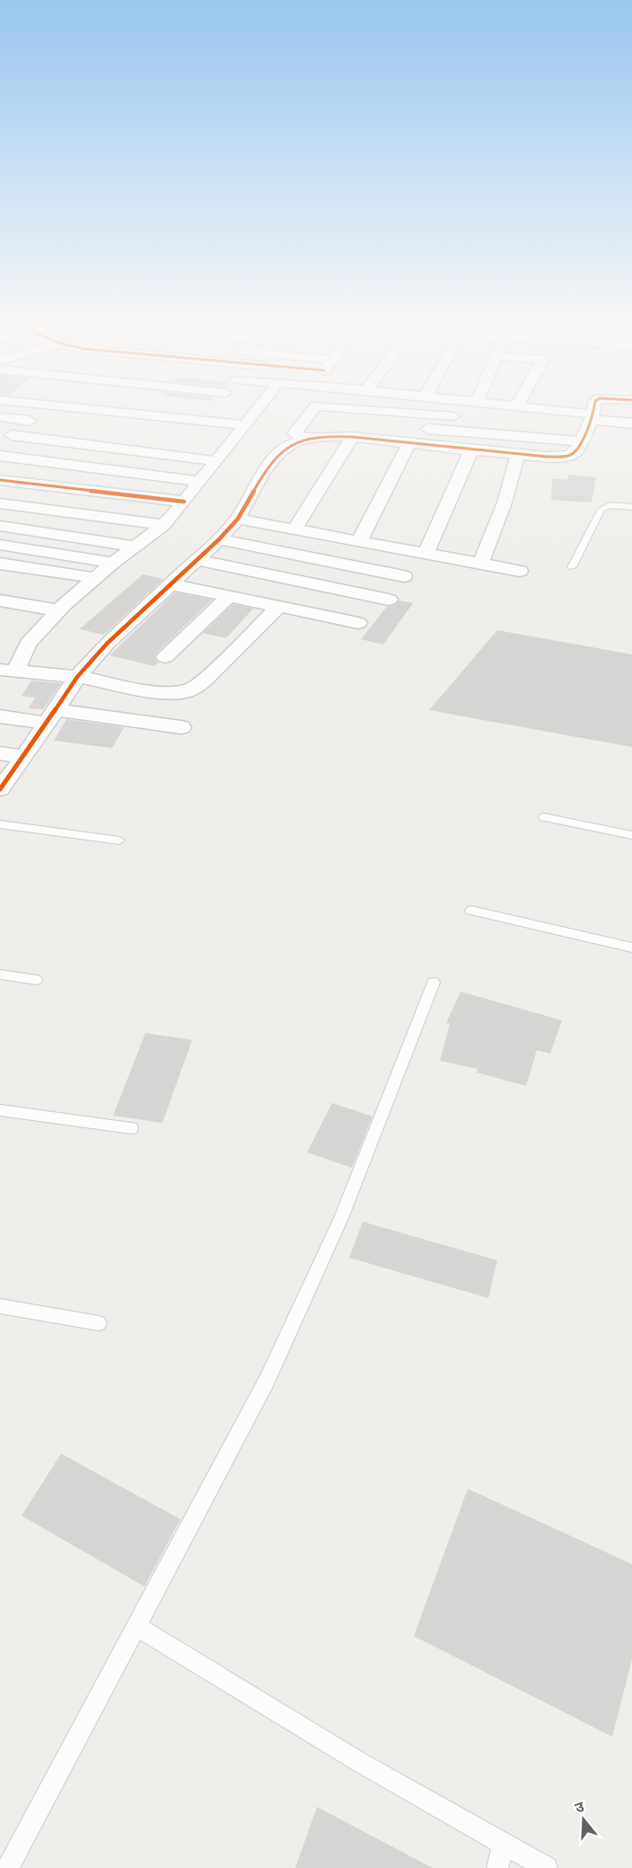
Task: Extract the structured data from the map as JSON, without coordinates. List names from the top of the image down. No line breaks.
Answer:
{"north":"top"}
